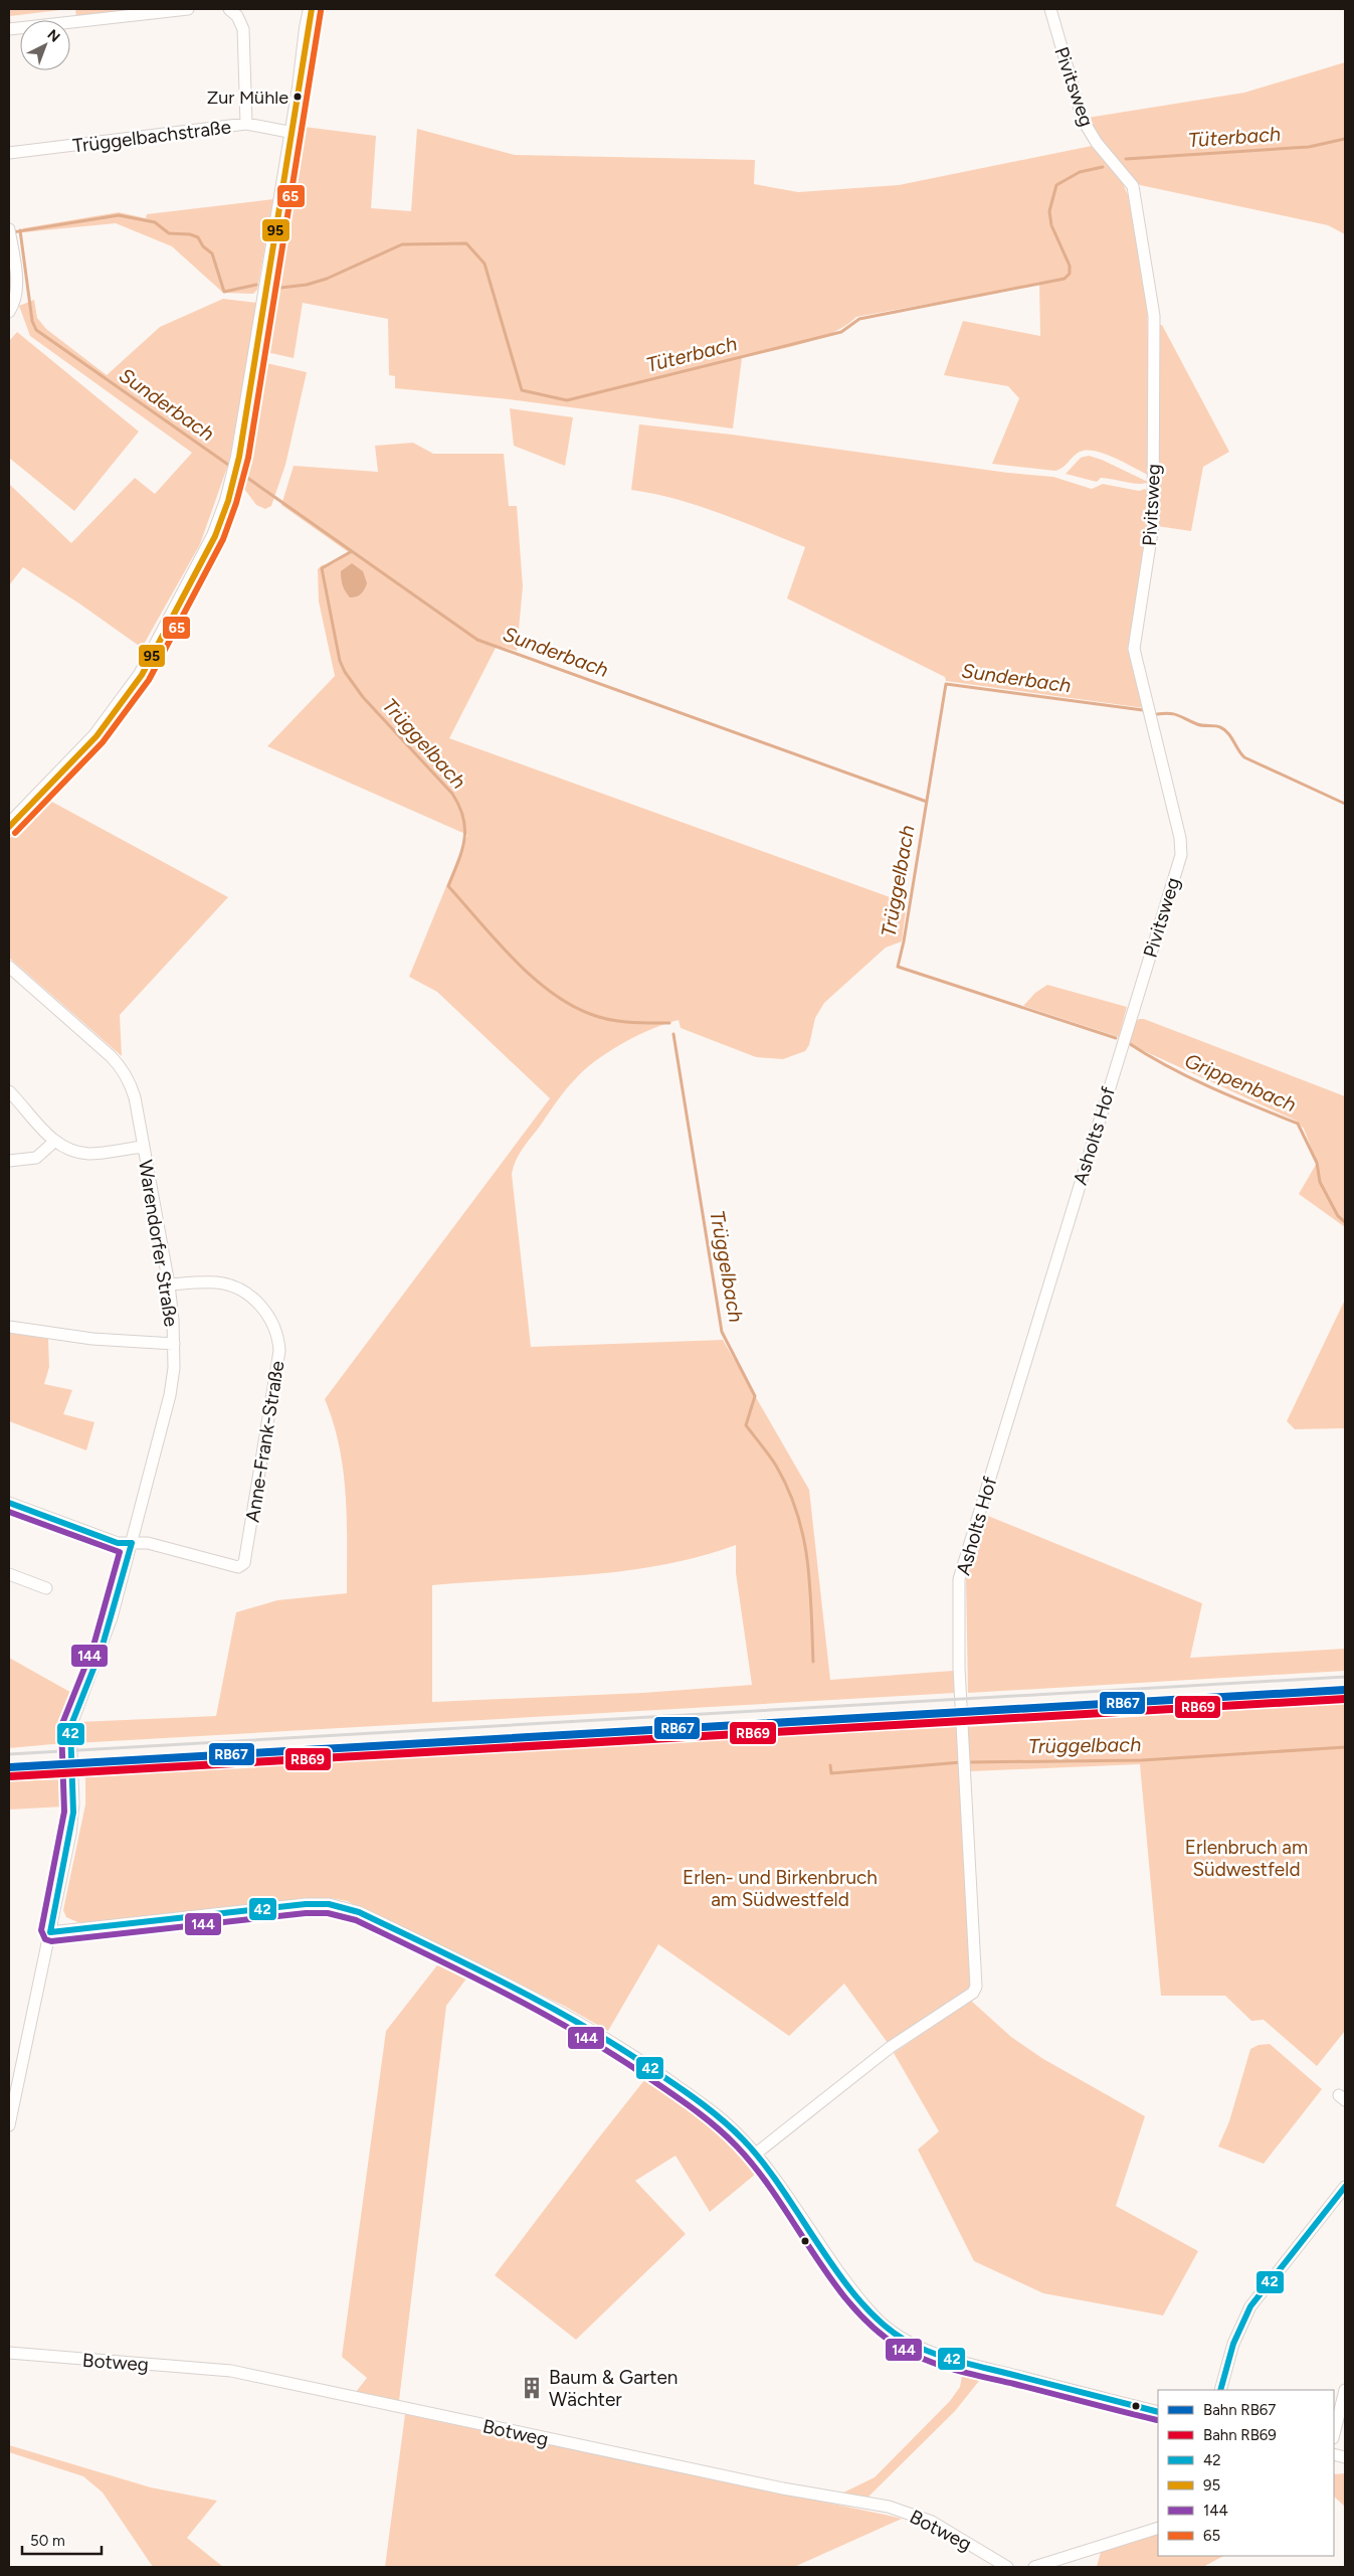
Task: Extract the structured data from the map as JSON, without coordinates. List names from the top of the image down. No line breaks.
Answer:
{"streets":{"street":["Pivitsweg","Trüggelbachstraße","Asholts Hof","Warendorfer Straße","Anne-Frank-Straße","Botweg"]},"crossings":[["Pivitsweg","Asholts Hof"],["Warendorfer Straße","Anne-Frank-Straße"]],"water":["Tüterbach","Sunderbach","Trüggelbach","Grippenbach"],"parks":["Erlenbruch am Südwestfeld","Erlen- und Birkenbruch am Südwestfeld"],"places":{"other":["Zur Mühle"],"building":["Baum & Garten Wächter"]},"lines":["transit line 95","transit line 65","transit line 42","transit line 144","rail line RB67","rail line RB69"],"legend":["Bahn RB67","Bahn RB69","42","95","144","65"],"scale_bar":"50 m","north":"top right"}
